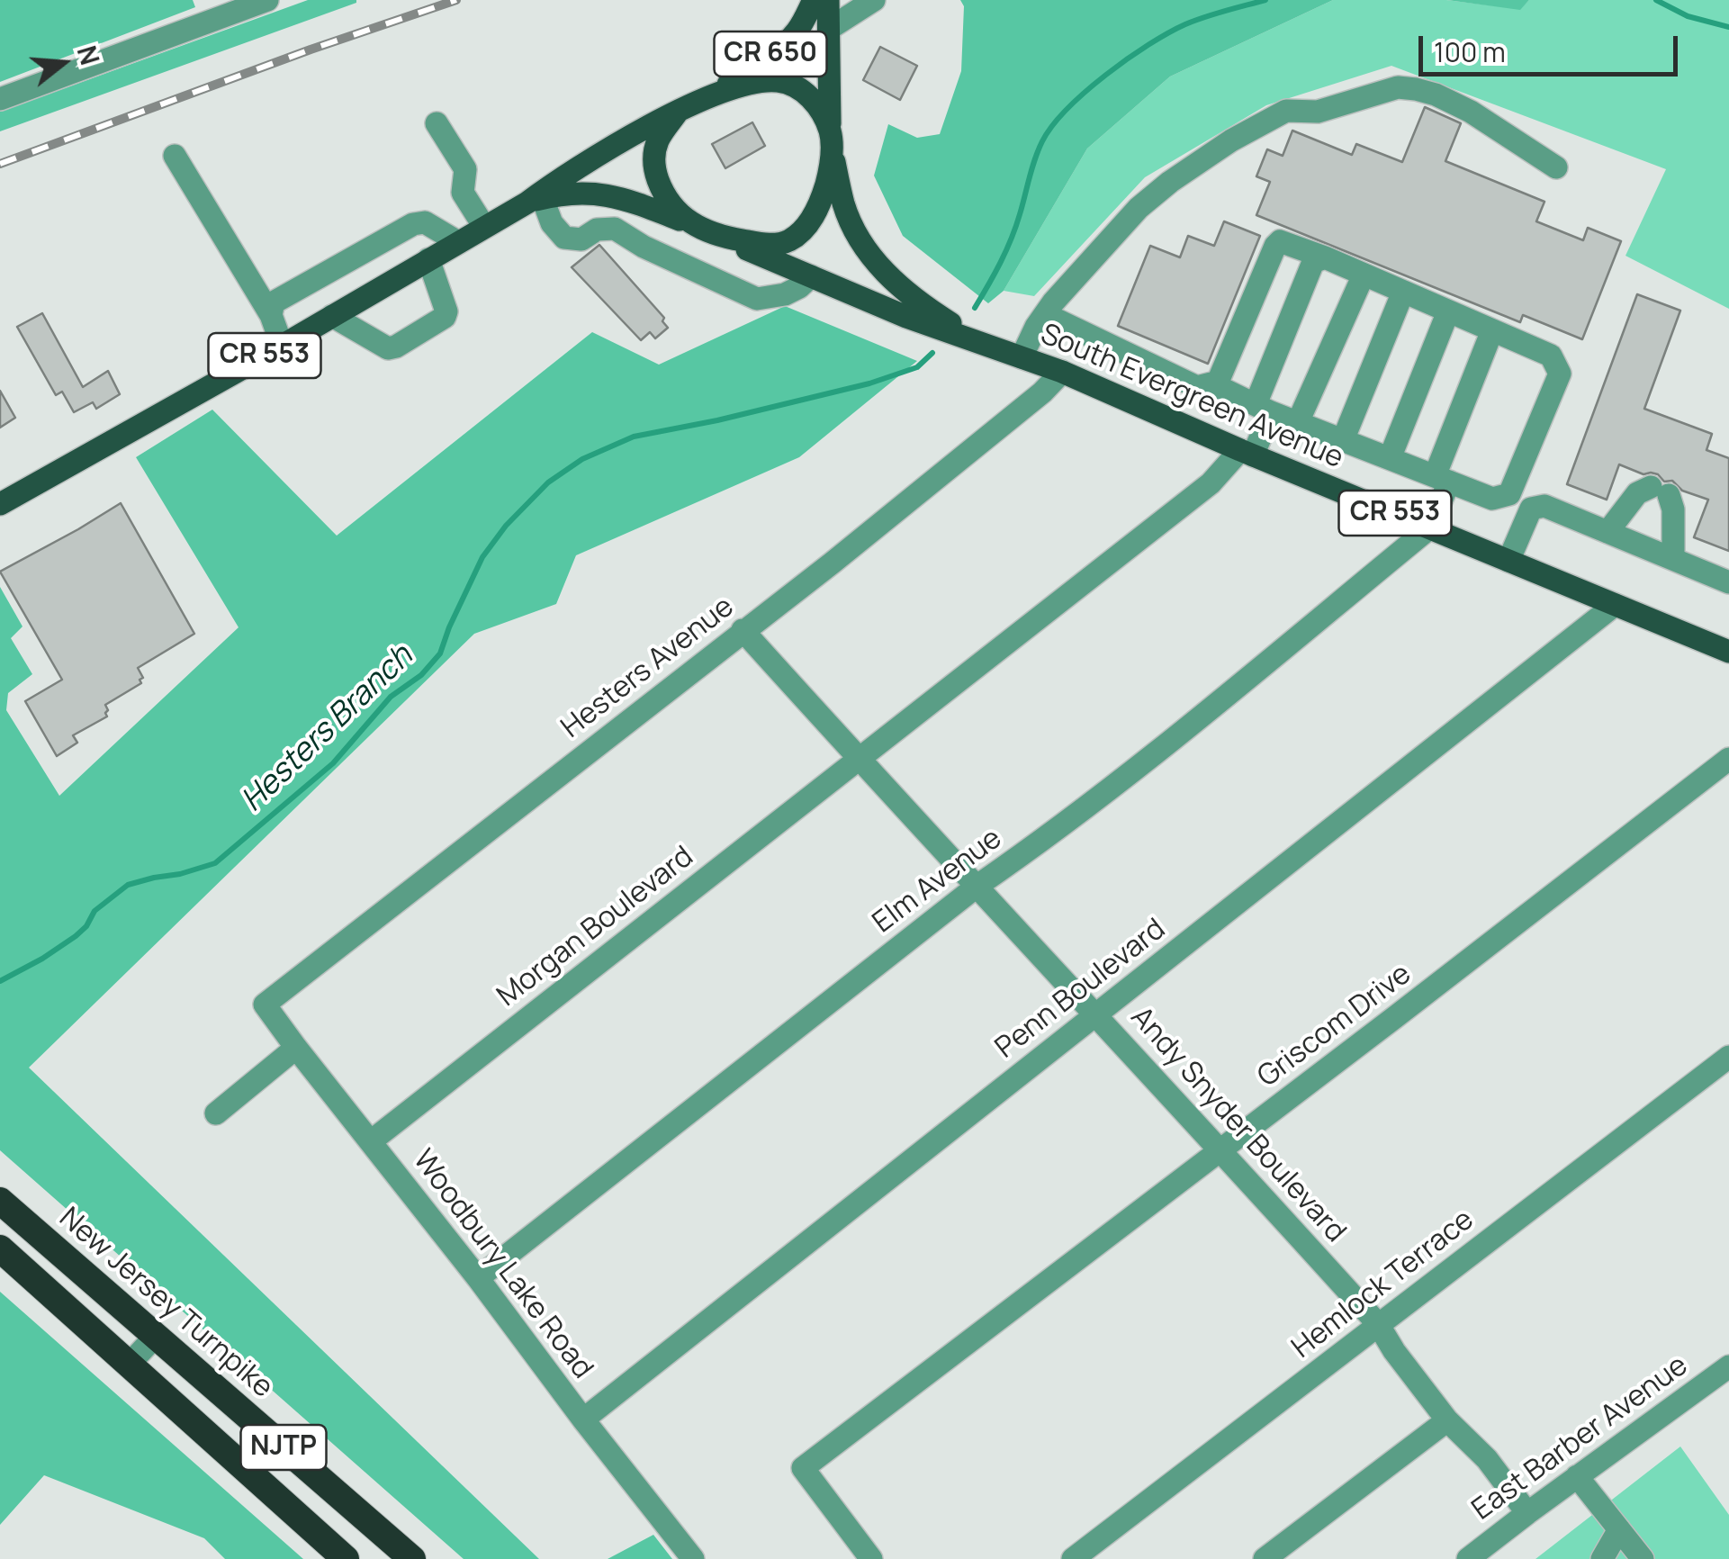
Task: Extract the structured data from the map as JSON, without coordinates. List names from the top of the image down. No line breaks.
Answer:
{"streets":{"highway":["New Jersey Turnpike","NJTP"],"main road":["CR 650","CR 553","South Evergreen Avenue"],"street":["Hesters Avenue","Elm Avenue","Morgan Boulevard","Penn Boulevard","Griscom Drive","Andy Snyder Boulevard","Woodbury Lake Road","Hemlock Terrace","East Barber Avenue"]},"crossings":[["CR 650","CR 553"],["CR 650","South Evergreen Avenue"],["CR 553","South Evergreen Avenue"],["South Evergreen Avenue","Hesters Avenue"],["South Evergreen Avenue","Elm Avenue"],["South Evergreen Avenue","Morgan Boulevard"],["South Evergreen Avenue","Penn Boulevard"],["Hesters Avenue","Andy Snyder Boulevard"],["Hesters Avenue","Woodbury Lake Road"],["Elm Avenue","Andy Snyder Boulevard"],["Elm Avenue","Woodbury Lake Road"],["Morgan Boulevard","Andy Snyder Boulevard"],["Morgan Boulevard","Woodbury Lake Road"],["Penn Boulevard","Andy Snyder Boulevard"],["Penn Boulevard","Woodbury Lake Road"],["Griscom Drive","Andy Snyder Boulevard"],["Andy Snyder Boulevard","Hemlock Terrace"],["Andy Snyder Boulevard","East Barber Avenue"]],"water":["Hesters Branch"],"scale_bar":"100 m","north":"right"}
